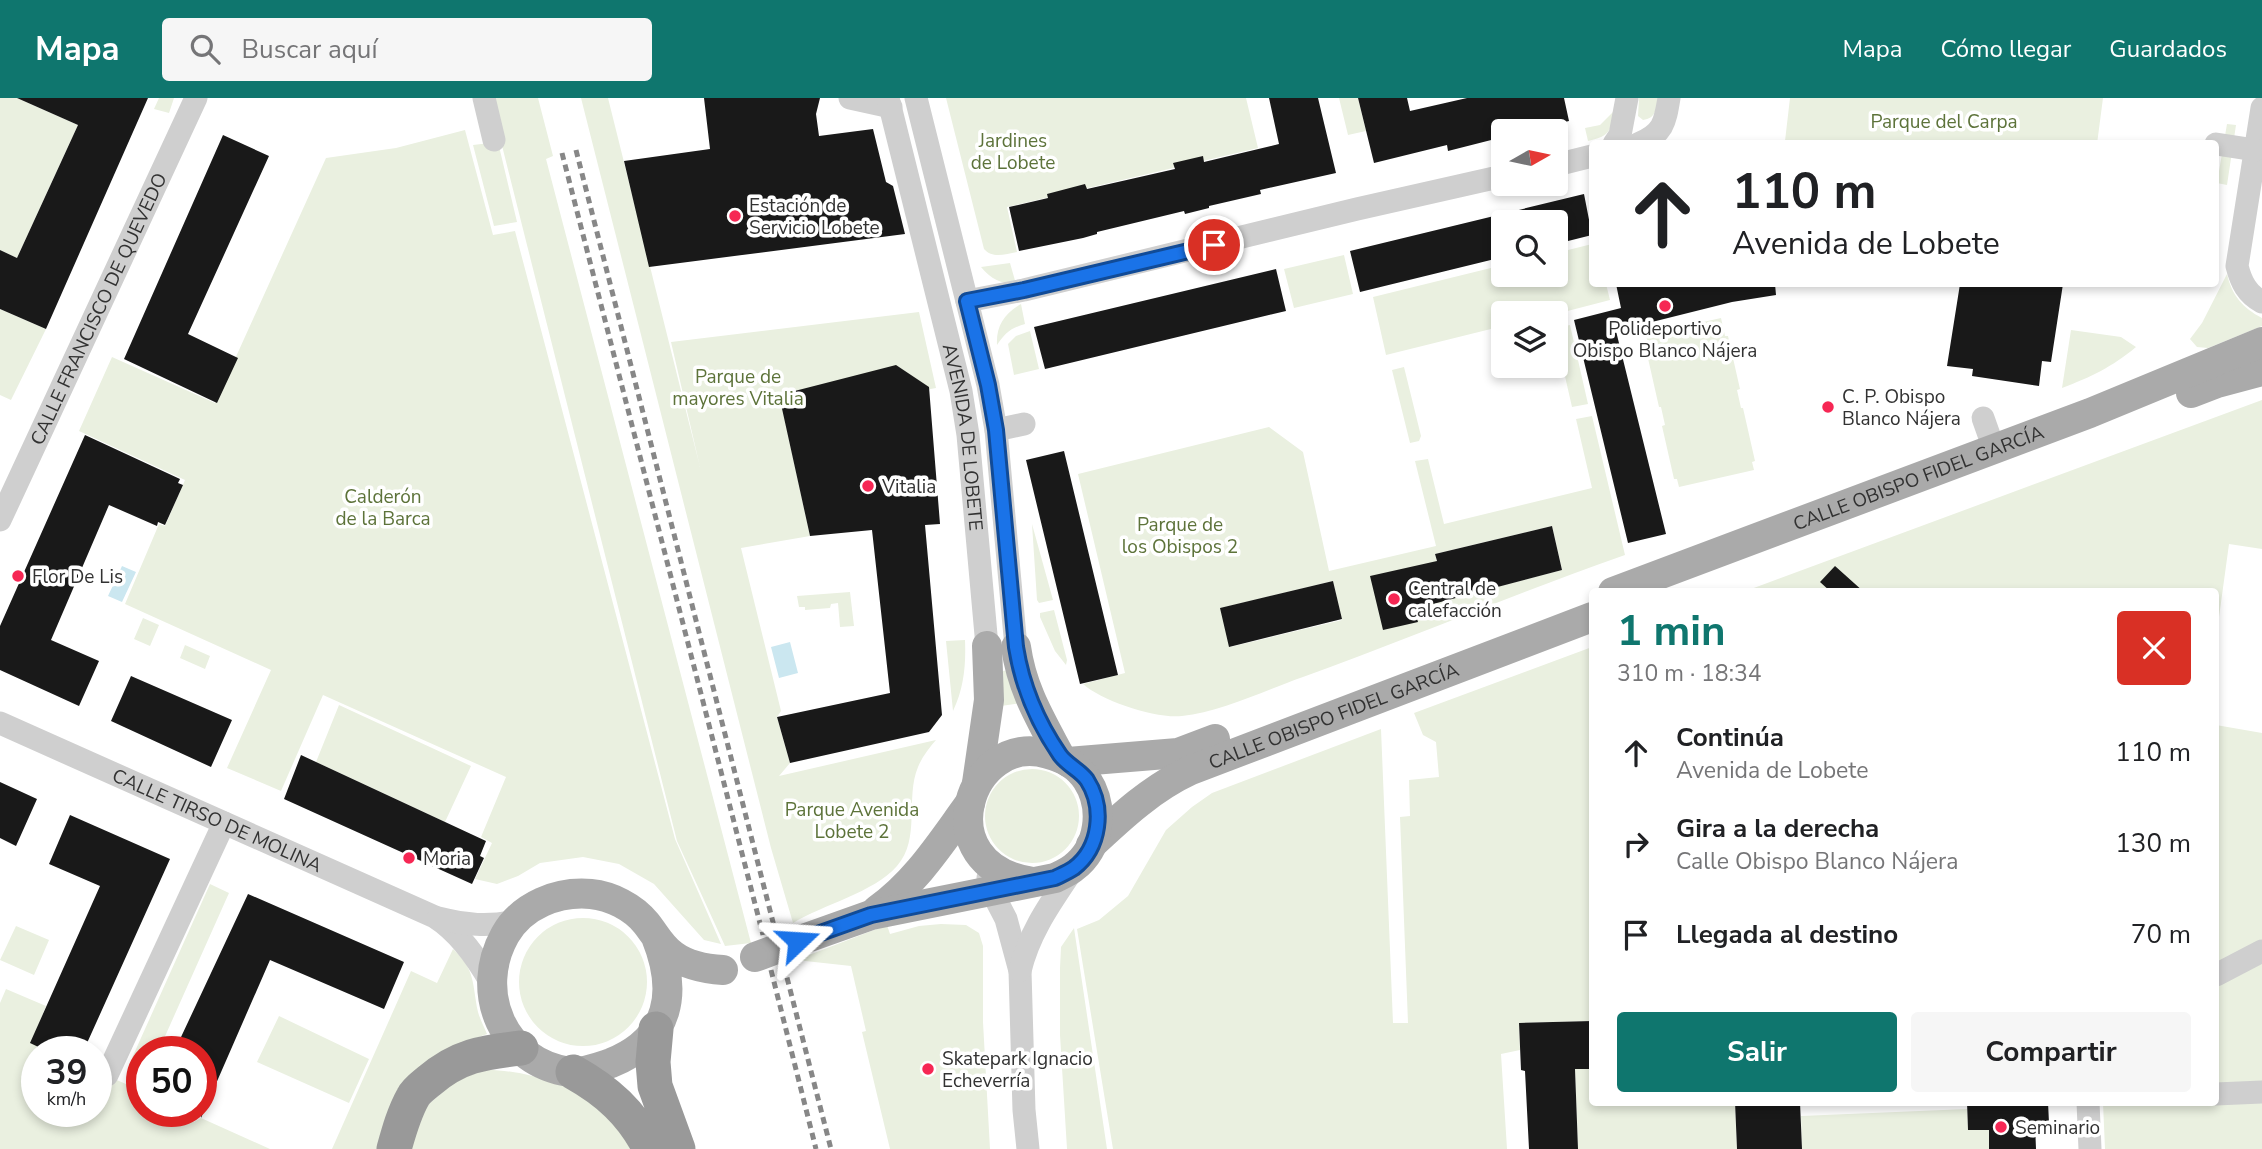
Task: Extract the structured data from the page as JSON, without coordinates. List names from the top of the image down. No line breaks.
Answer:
{"streets":{"main road":["AVENIDA DE LOBETE","CALLE OBISPO FIDEL GARCÍA","CALLE TIRSO DE MOLINA"],"street":["CALLE FRANCISCO DE QUEVEDO"]},"crossings":[["AVENIDA DE LOBETE","CALLE OBISPO FIDEL GARCÍA"]],"parks":["Parque del Carpa","Jardines de Lobete","Parque de mayores Vitalia","Calderón de la Barca","Parque de los Obispos 2","Parque Avenida Lobete 2"],"places":["Estación de Servicio Lobete","Polideportivo Obispo Blanco Nájera","C. P. Obispo Blanco Nájera","Vitalia","Flor De Lis","Central de calefacción","Moria","Skatepark Ignacio Echeverría","Seminario"],"north":"right","page":{"header":"Mapa","search":"Buscar aquí","nav":["Mapa","Cómo llegar","Guardados"],"turn":["110 m","Avenida de Lobete"],"heading":["1 min","310 m · 18:34"],"list":[{"name":"Continúa","note":"Avenida de Lobete","value":"110 m"},{"name":"Gira a la derecha","note":"Calle Obispo Blanco Nájera","value":"130 m"},{"name":"Llegada al destino","value":"70 m"}],"buttons":["Salir","Compartir"],"speed":"39 km/h","limit":"50"}}
